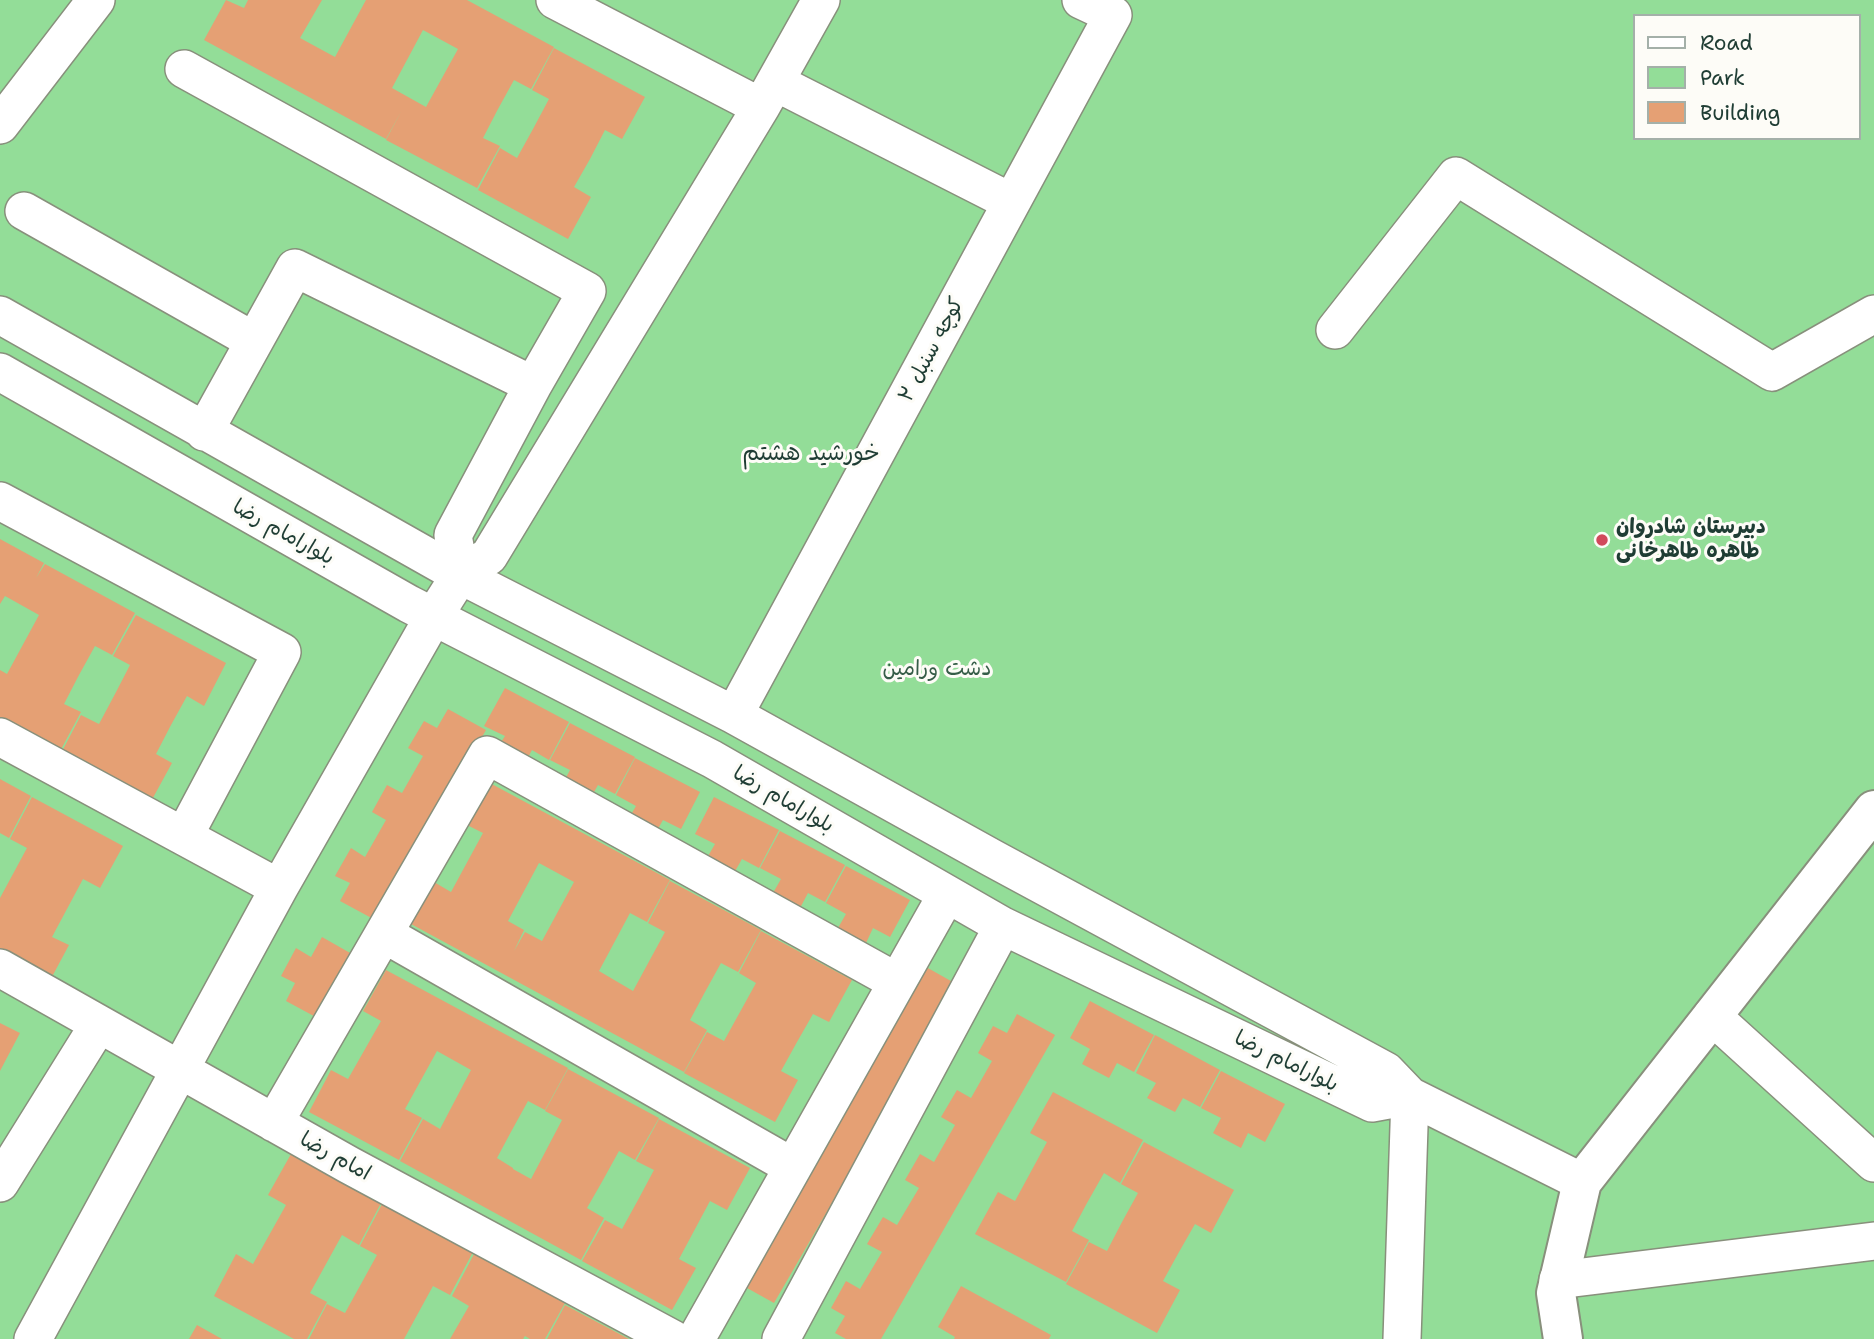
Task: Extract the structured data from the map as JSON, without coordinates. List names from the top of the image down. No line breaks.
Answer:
{"streets":{"street":["کوچه سنبل ۲","بلوارامام رضا","امام رضا"]},"districts":["خورشید هشتم"],"parks":["دشت ورامین"],"places":["دبیرستان شادروان طاهره طاهرخانی"],"legend":["Road","Park","Building"]}
